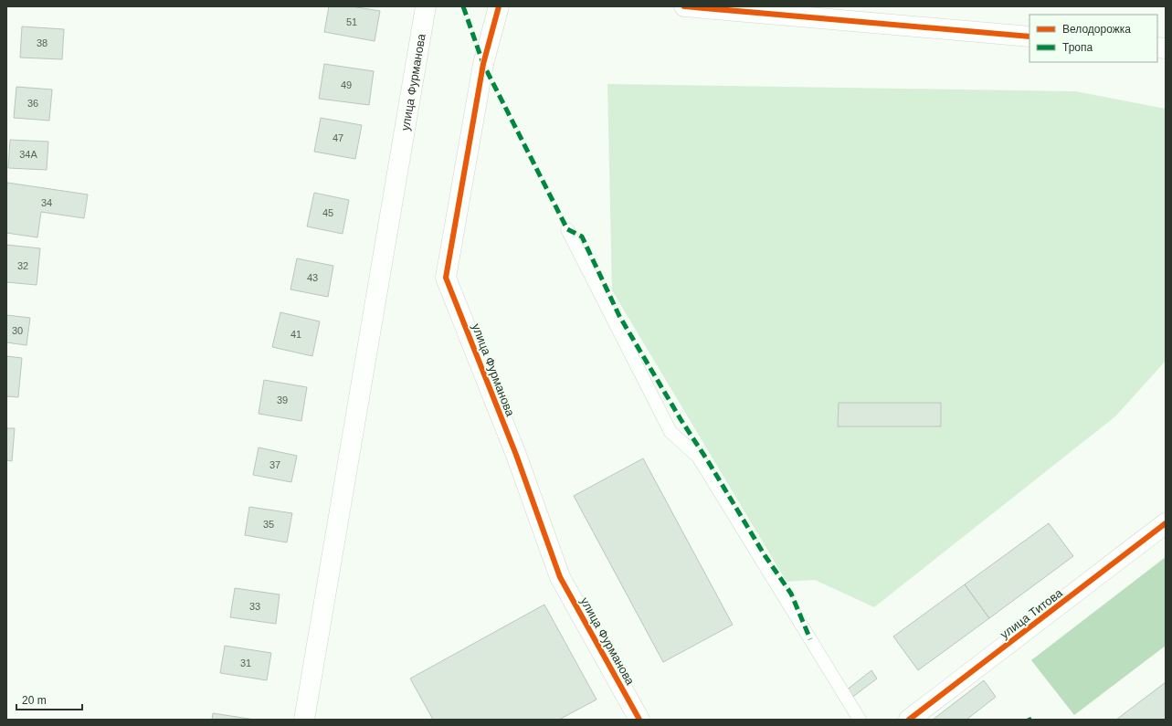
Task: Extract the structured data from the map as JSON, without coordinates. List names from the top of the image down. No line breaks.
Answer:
{"streets":{"street":["улица Фурманова","улица Титова"]},"house_numbers":["51","38","49","36","47","34А","34","45","32","43","30","41","39","37","35","33","31"],"legend":["Велодорожка","Тропа"],"scale_bar":"20 m"}
